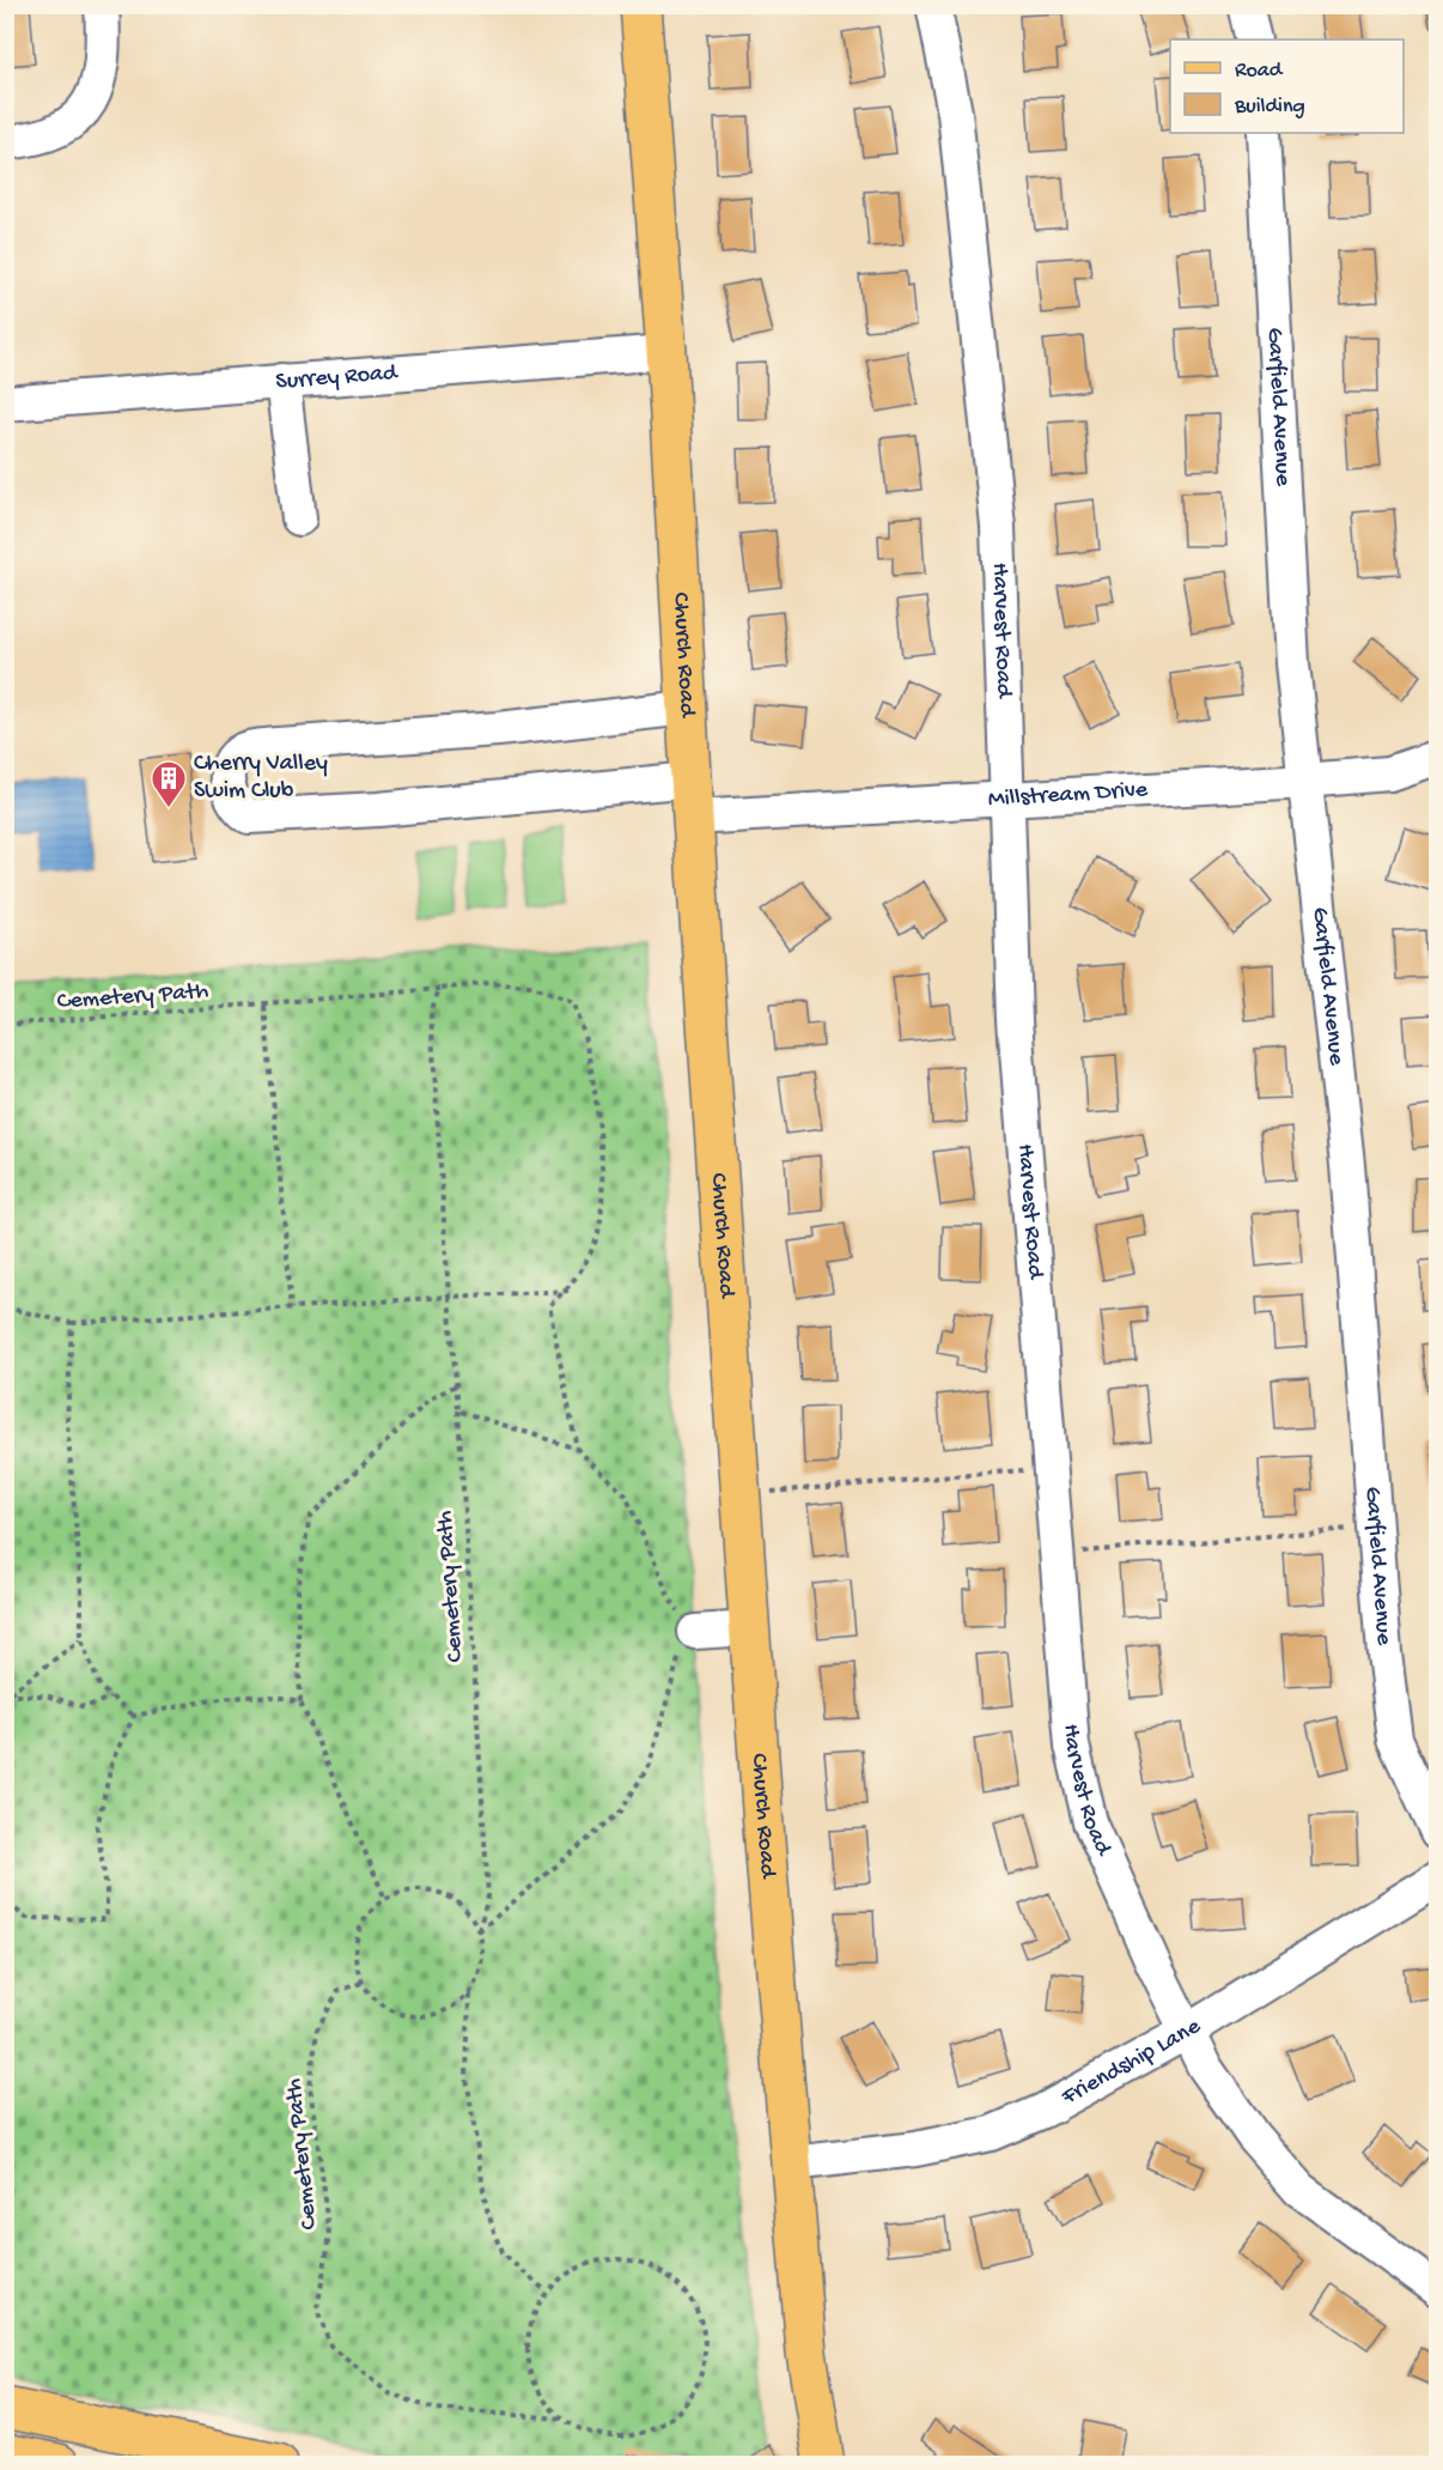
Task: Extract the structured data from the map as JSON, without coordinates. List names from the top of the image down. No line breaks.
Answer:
{"streets":{"main road":["Church Road"],"street":["Surrey Road","Garfield Avenue","Harvest Road","Millstream Drive","Friendship Lane"],"path":["Cemetery Path"]},"crossings":[["Surrey Road","Church Road"],["Garfield Avenue","Millstream Drive"],["Harvest Road","Millstream Drive"],["Harvest Road","Friendship Lane"],["Church Road","Millstream Drive"],["Church Road","Friendship Lane"]],"places":{"building":["Cherry Valley Swim Club"]},"legend":["Road","Building"]}
